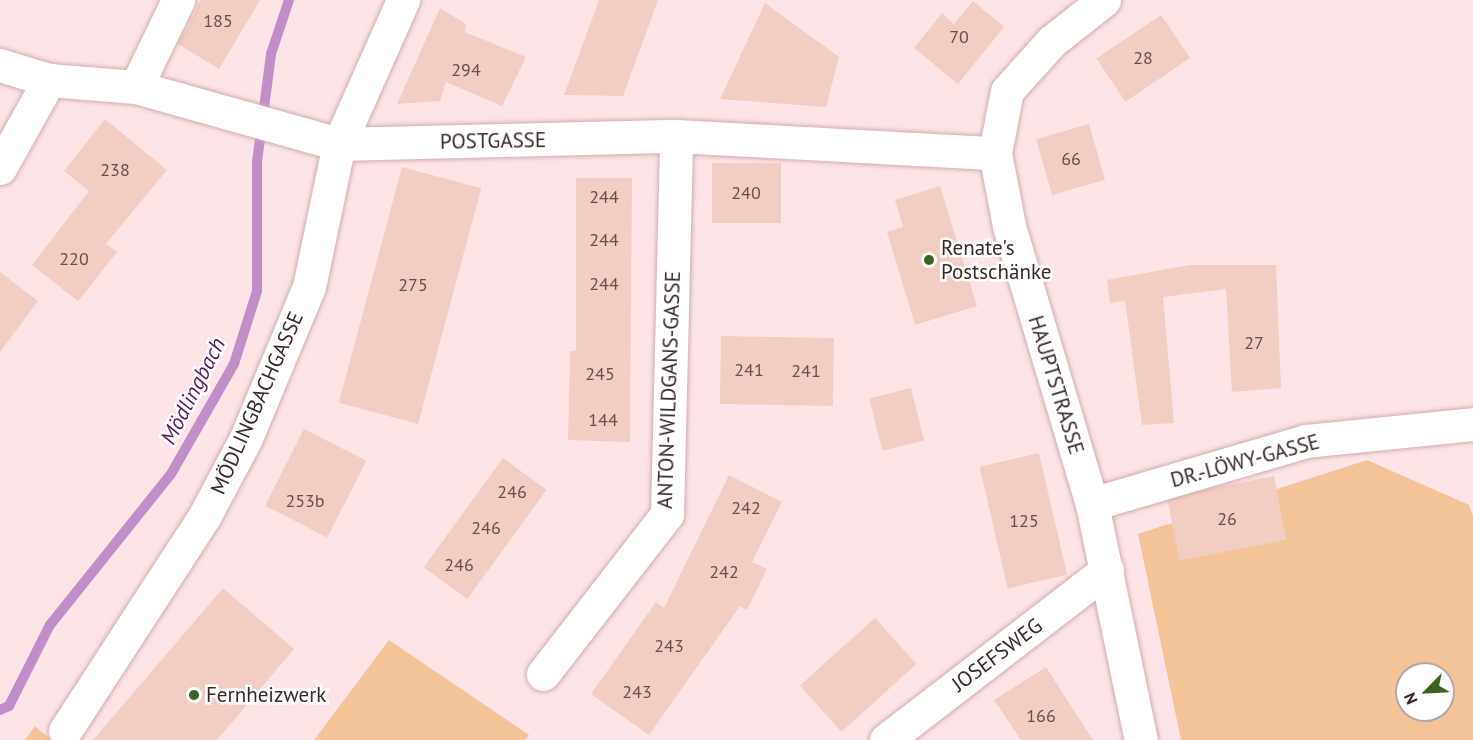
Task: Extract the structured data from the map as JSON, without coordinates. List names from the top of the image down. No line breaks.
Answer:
{"streets":{"street":["POSTGASSE","HAUPTSTRASSE","ANTON-WILDGANS-GASSE","MÖDLINGBACHGASSE","DR.-LÖWY-GASSE","JOSEFSWEG"]},"crossings":[["POSTGASSE","HAUPTSTRASSE"],["POSTGASSE","ANTON-WILDGANS-GASSE"],["POSTGASSE","MÖDLINGBACHGASSE"],["HAUPTSTRASSE","DR.-LÖWY-GASSE"],["HAUPTSTRASSE","JOSEFSWEG"]],"water":["Mödlingbach"],"places":["Renate's Postschänke","Fernheizwerk"],"house_numbers":["185","70","28","294","66","238","240","244","244","220","244","275","27","241","241","245","144","246","253b","242","26","125","246","246","242","243","243","166"],"north":"bottom left"}
